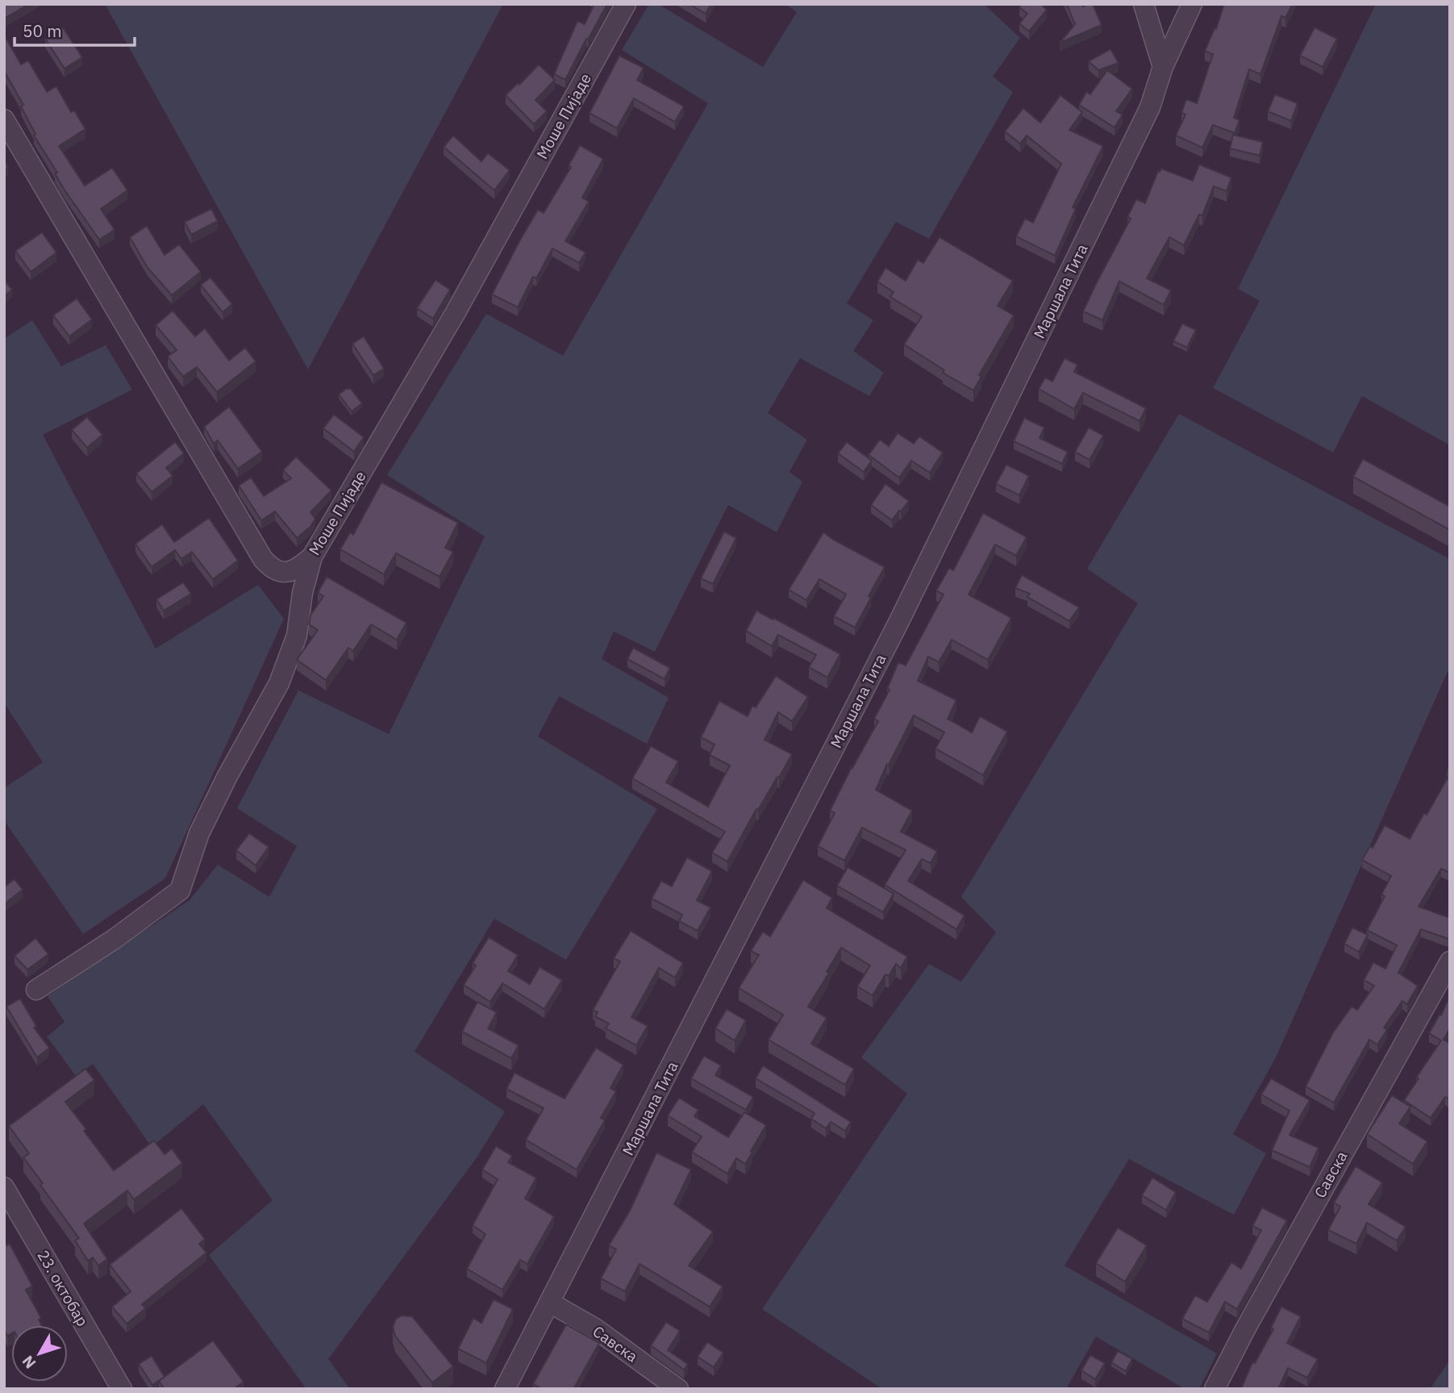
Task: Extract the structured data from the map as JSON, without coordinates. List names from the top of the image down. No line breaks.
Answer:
{"streets":{"street":["Моше Пијаде","Маршала Тита","Савска","23. октобар"]},"crossings":[["Маршала Тита","Савска"]],"scale_bar":"50 m","north":"bottom left"}
